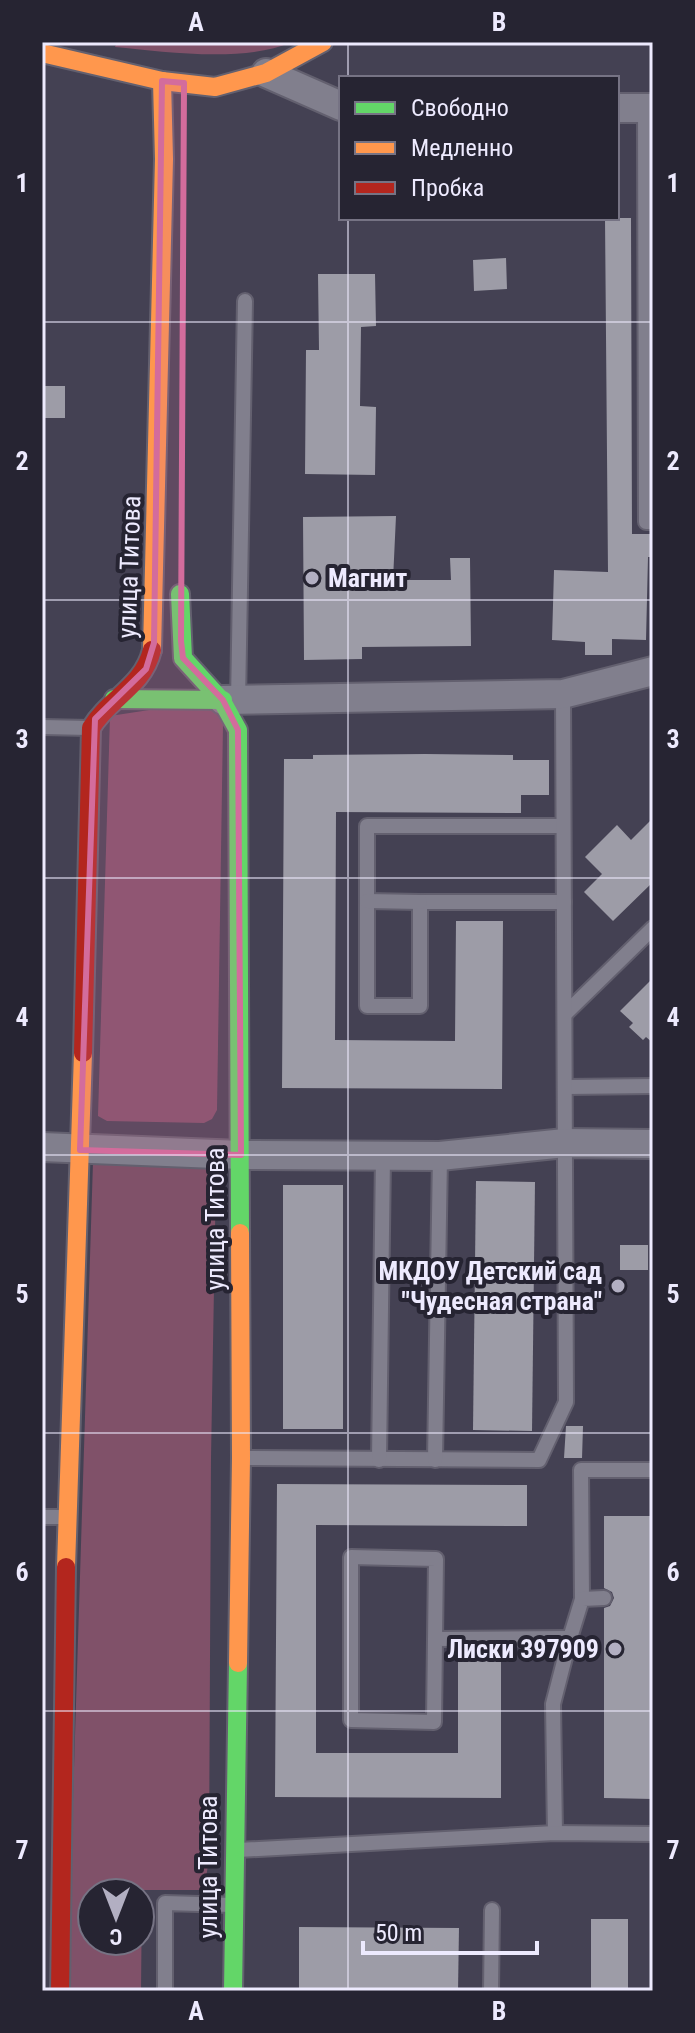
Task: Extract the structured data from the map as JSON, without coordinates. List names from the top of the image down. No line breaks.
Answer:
{"streets":{"street":["улица Титова"]},"places":["Магнит","МКДОУ Детский сад \"Чудесная страна\"","Лиски 397909"],"legend":["Свободно","Медленно","Пробка"],"scale_bar":"50 m","north":"bottom","grid":{"columns":["A","B"],"rows":["1","2","3","4","5","6","7"]}}
